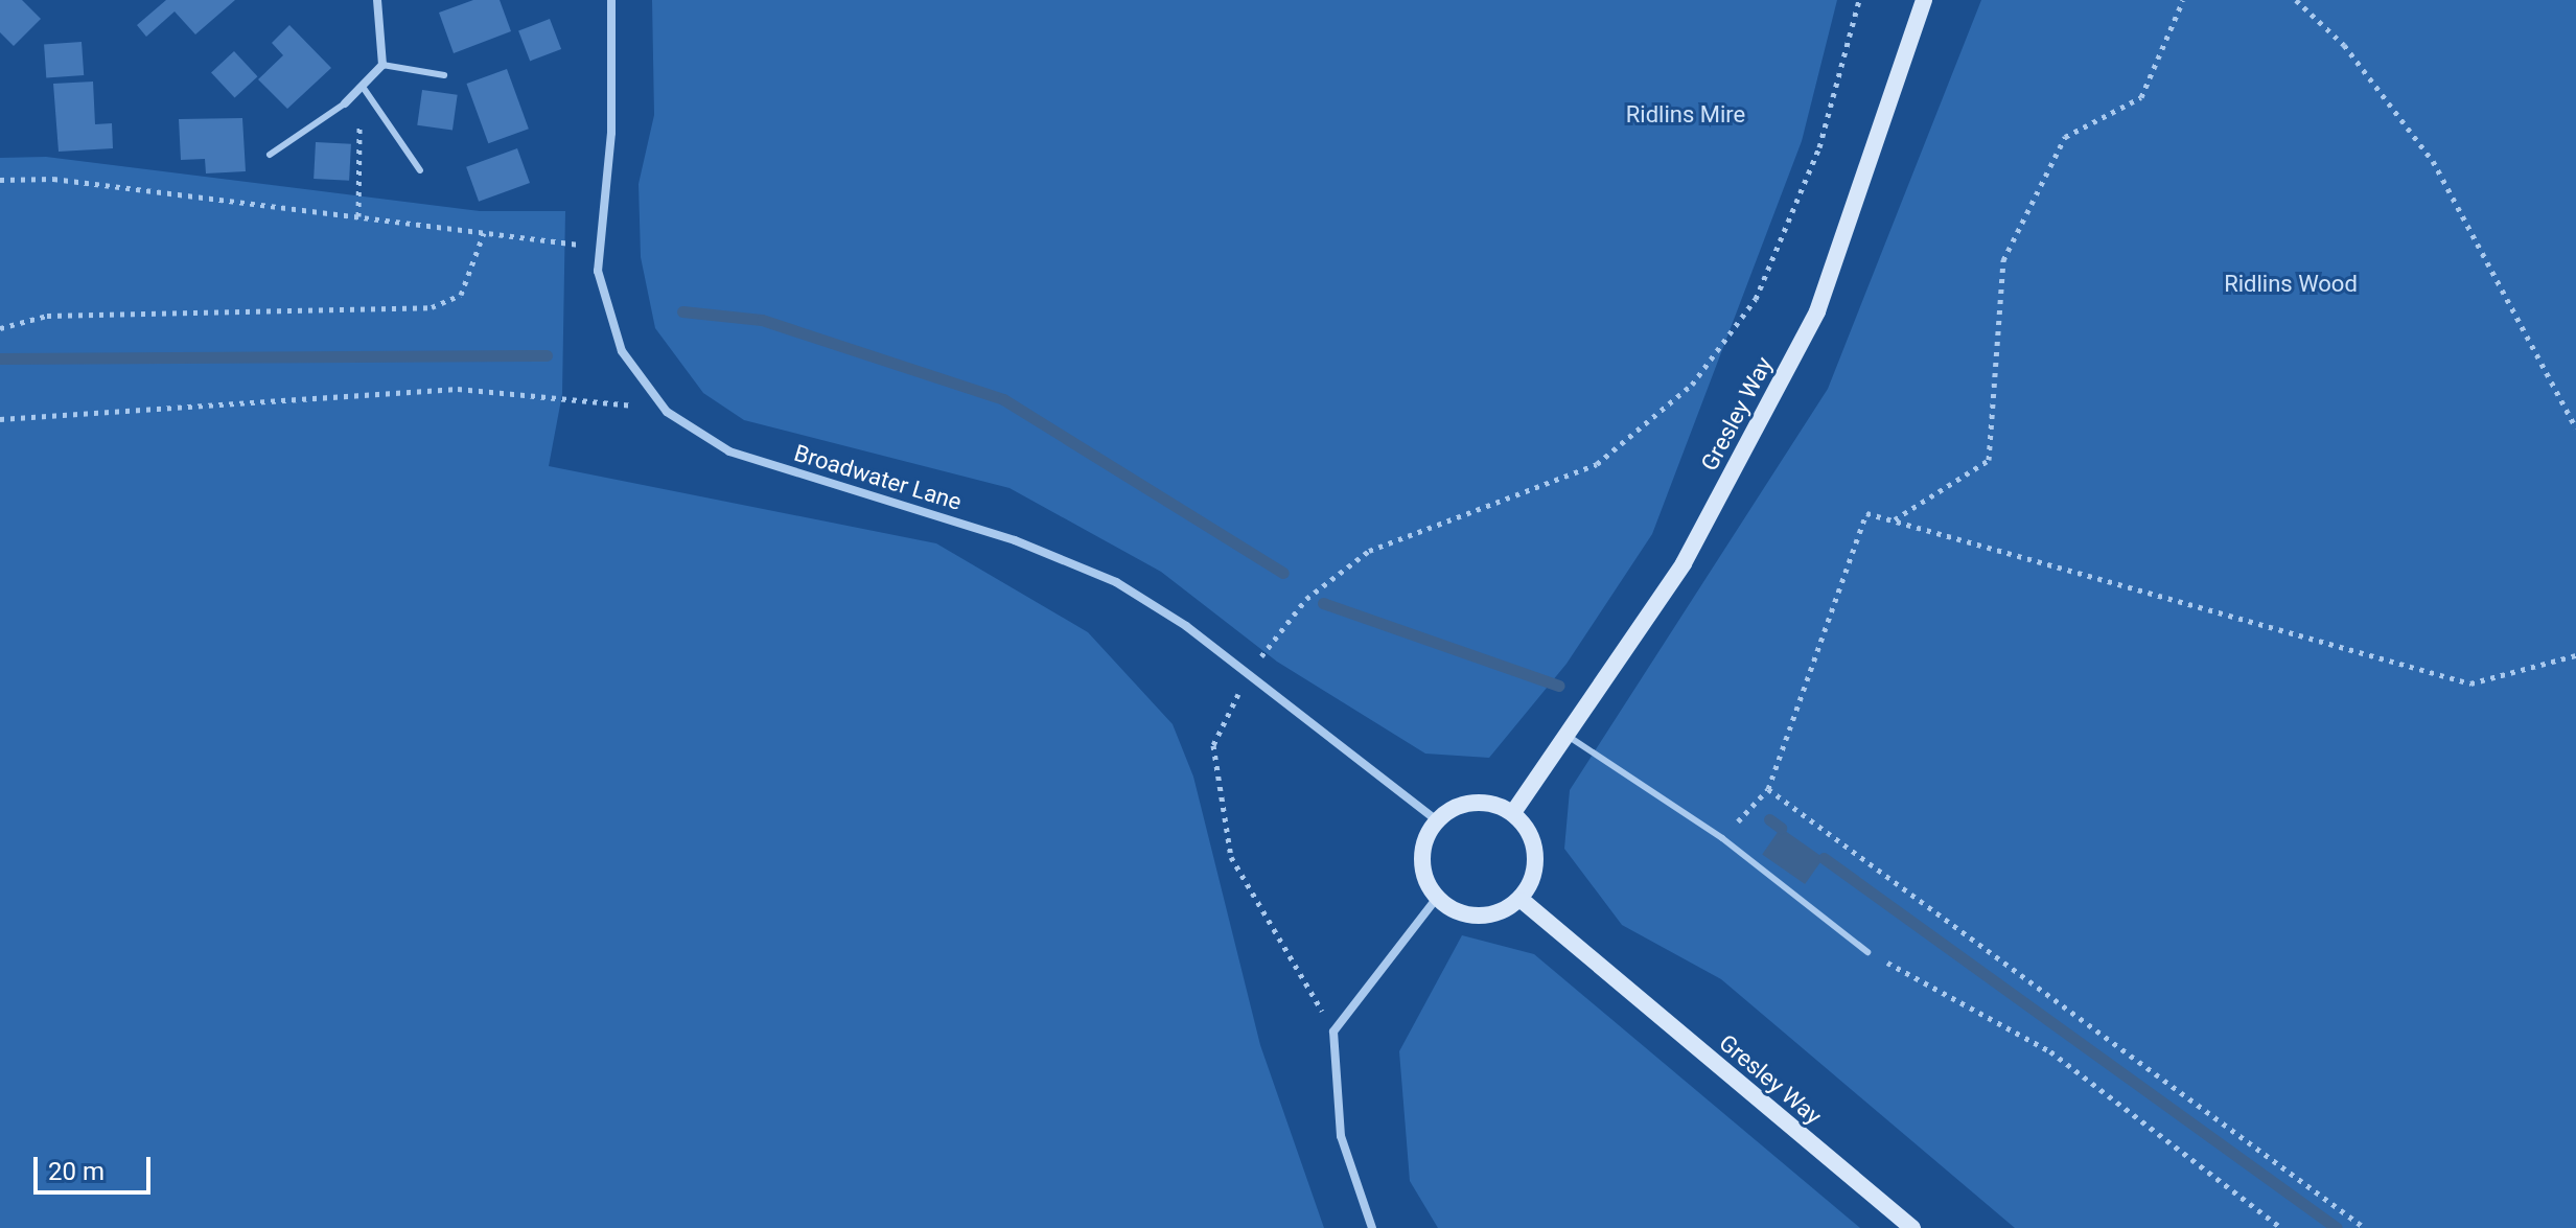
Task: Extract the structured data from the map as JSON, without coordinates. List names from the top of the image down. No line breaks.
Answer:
{"streets":{"street":["Gresley Way","Broadwater Lane"]},"crossings":[["Gresley Way","Broadwater Lane"]],"parks":["Ridlins Mire","Ridlins Wood"],"scale_bar":"20 m"}
